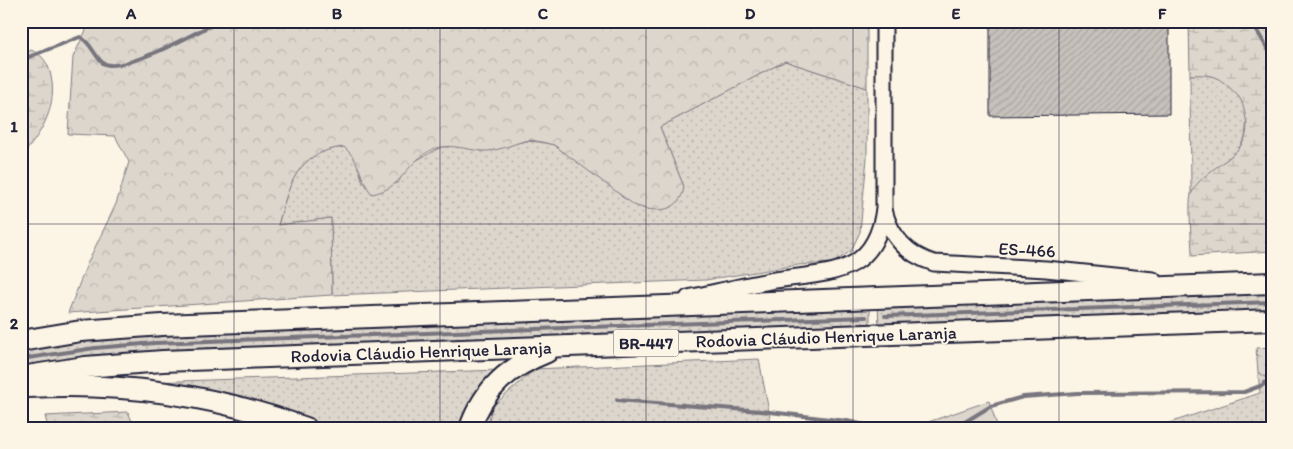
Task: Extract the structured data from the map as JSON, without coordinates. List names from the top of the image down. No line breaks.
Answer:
{"streets":{"main road":["Rodovia Cláudio Henrique Laranja","BR-447"],"street":["ES-466"]},"crossings":[["ES-466","Rodovia Cláudio Henrique Laranja"]],"grid":{"columns":["A","B","C","D","E","F"],"rows":["1","2"]}}
